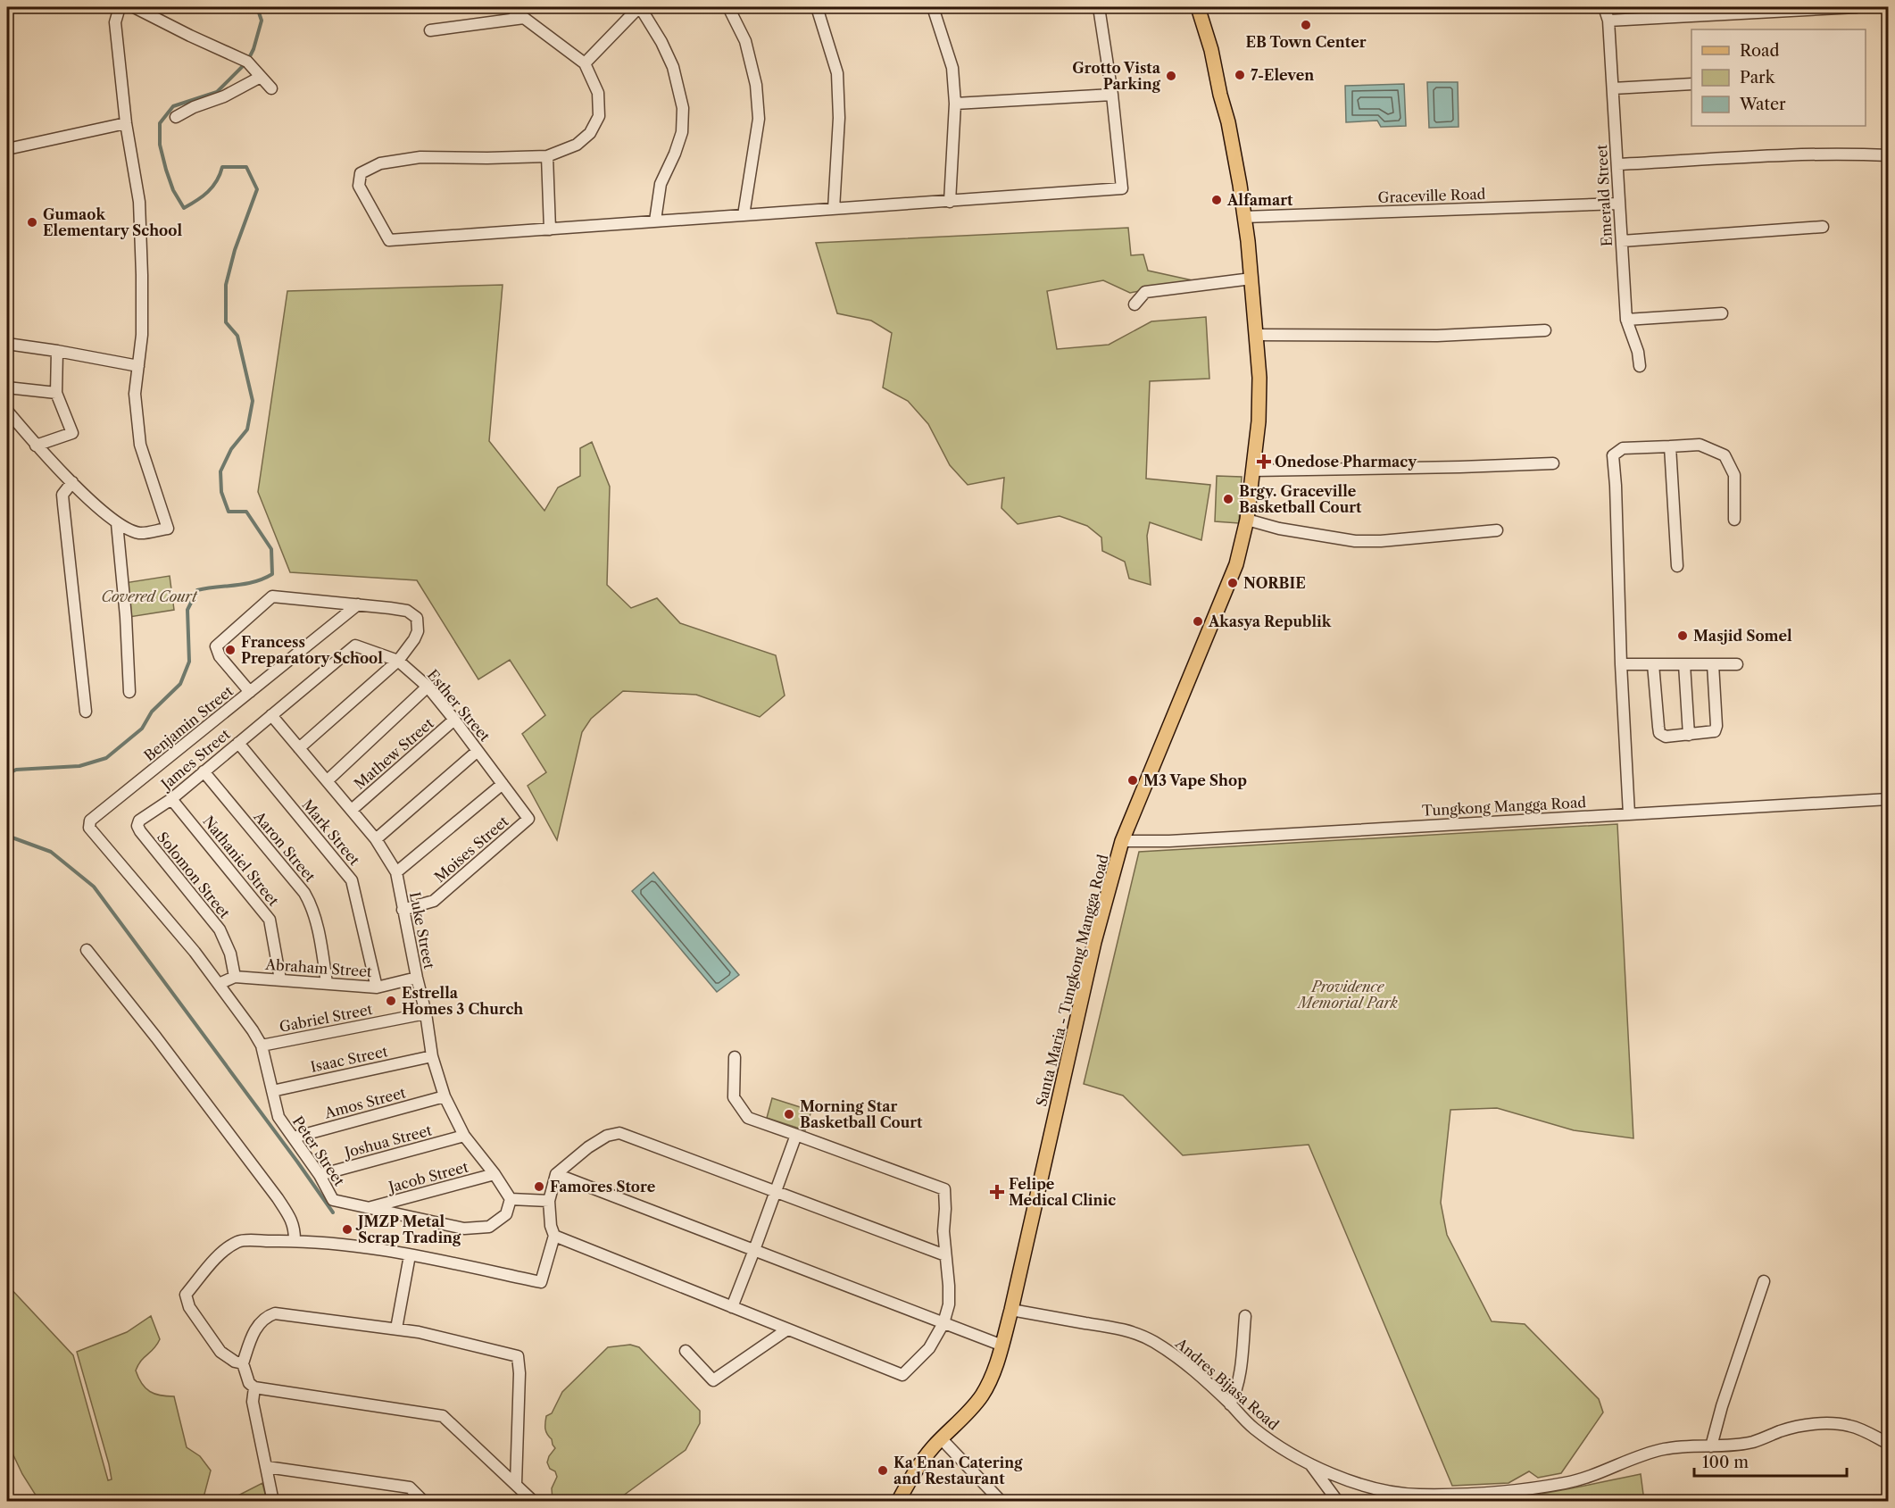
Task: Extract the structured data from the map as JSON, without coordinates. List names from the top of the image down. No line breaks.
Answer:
{"streets":{"main road":["Santa Maria - Tungkong Mangga Road"],"street":["Graceville Road","Emerald Street","Esther Street","Benjamin Street","Mathew Street","James Street","Tungkong Mangga Road","Mark Street","Aaron Street","Moises Street","Nathaniel Street","Solomon Street","Luke Street","Abraham Street","Gabriel Street","Isaac Street","Amos Street","Joshua Street","Peter Street","Jacob Street","Andres Bijasa Road"]},"crossings":[["Graceville Road","Emerald Street"],["Graceville Road","Santa Maria - Tungkong Mangga Road"],["Esther Street","Mathew Street"],["Esther Street","James Street"],["Esther Street","Moises Street"],["Esther Street","Luke Street"],["Benjamin Street","Peter Street"],["Mathew Street","Luke Street"],["James Street","Mark Street"],["James Street","Aaron Street"],["James Street","Nathaniel Street"],["James Street","Solomon Street"],["James Street","Luke Street"],["Tungkong Mangga Road","Santa Maria - Tungkong Mangga Road"],["Mark Street","Abraham Street"],["Aaron Street","Abraham Street"],["Moises Street","Luke Street"],["Nathaniel Street","Abraham Street"],["Solomon Street","Abraham Street"],["Luke Street","Abraham Street"],["Luke Street","Gabriel Street"],["Luke Street","Isaac Street"],["Luke Street","Amos Street"],["Luke Street","Joshua Street"],["Luke Street","Peter Street"],["Luke Street","Jacob Street"],["Abraham Street","Peter Street"],["Santa Maria - Tungkong Mangga Road","Andres Bijasa Road"],["Gabriel Street","Peter Street"],["Isaac Street","Peter Street"],["Amos Street","Peter Street"],["Joshua Street","Peter Street"],["Peter Street","Jacob Street"]],"parks":["Covered Court","Providence Memorial Park"],"places":{"other":["EB Town Center","7-Eleven","Grotto Vista Parking","Alfamart","Gumaok Elementary School","Brgy. Graceville Basketball Court","NORBIE","Akasya Republik","Masjid Somel","Francess Preparatory School","M3 Vape Shop","Estrella Homes 3 Church","Morning Star Basketball Court","Famores Store","JMZP Metal Scrap Trading","Ka Enan Catering and Restaurant"],"health":["Onedose Pharmacy","Felipe Medical Clinic"]},"legend":["Road","Park","Water"],"scale_bar":"100 m"}
